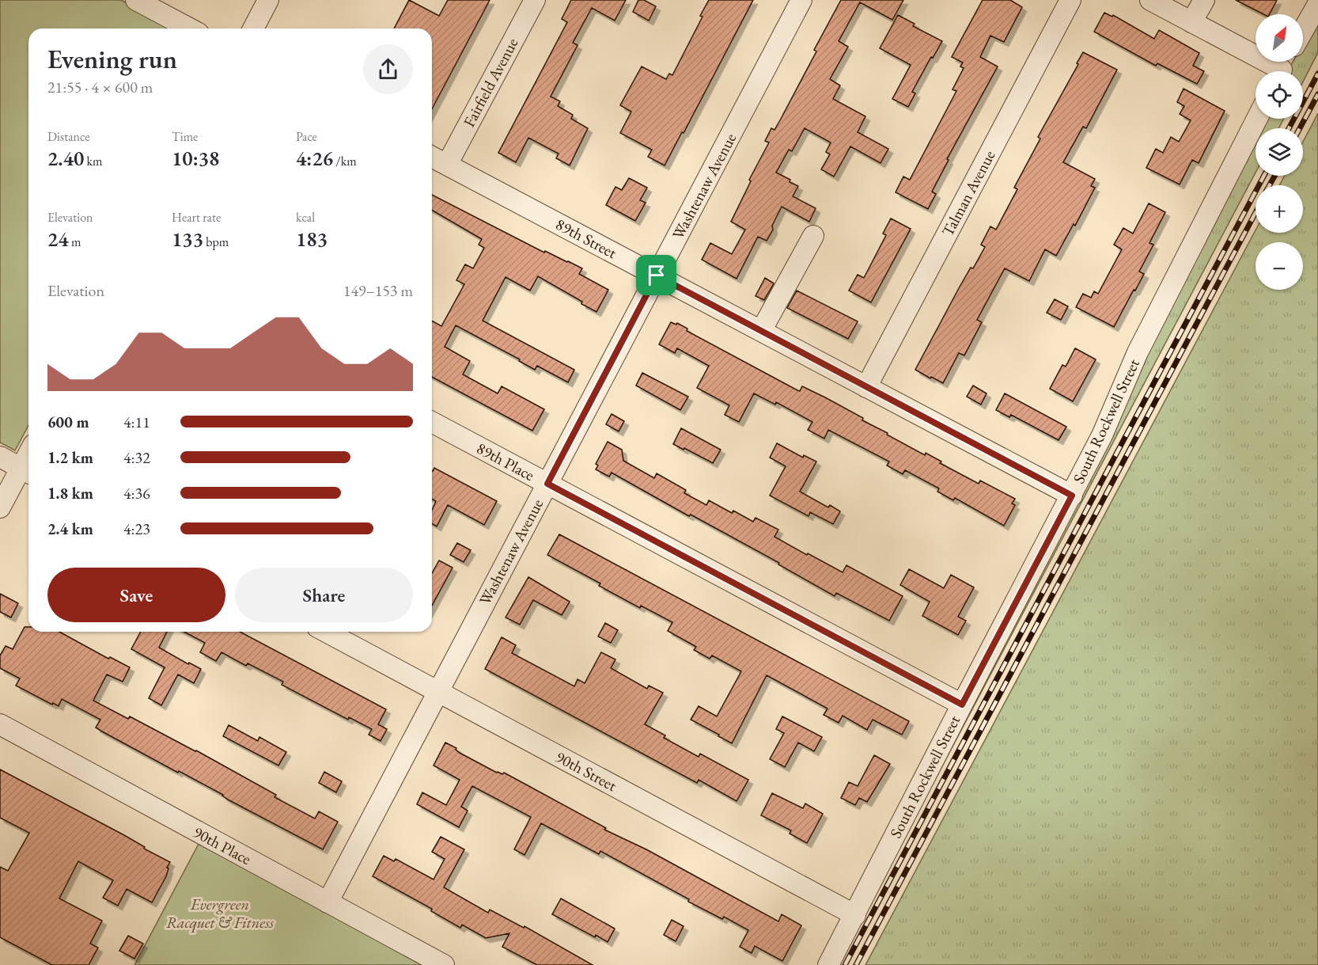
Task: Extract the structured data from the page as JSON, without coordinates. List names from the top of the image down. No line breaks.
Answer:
{"streets":{"street":["Fairfield Avenue","Washtenaw Avenue","Talman Avenue","89th Street","South Rockwell Street","89th Place","90th Street","90th Place"]},"crossings":[["Fairfield Avenue","89th Street"],["Washtenaw Avenue","89th Street"],["Washtenaw Avenue","89th Place"],["Washtenaw Avenue","90th Street"],["Washtenaw Avenue","90th Place"],["Talman Avenue","89th Street"],["89th Street","South Rockwell Street"],["South Rockwell Street","89th Place"],["South Rockwell Street","90th Street"]],"parks":["Evergreen Racquet & Fitness"],"north":"top right","page":{"map_buttons":["+","−"],"heading":["Evening run","21:55 · 4 × 600 m"],"stats":[["Distance","2.40 km"],["Time","10:38"],["Pace","4:26 /km"],["Elevation","24 m"],["Heart rate","133 bpm"],["kcal","183"]],"chart":["Elevation","149–153 m"],"list":[{"name":"600 m","note":"4:11"},{"name":"1.2 km","note":"4:32"},{"name":"1.8 km","note":"4:36"},{"name":"2.4 km","note":"4:23"}],"buttons":["Save","Share"]}}
